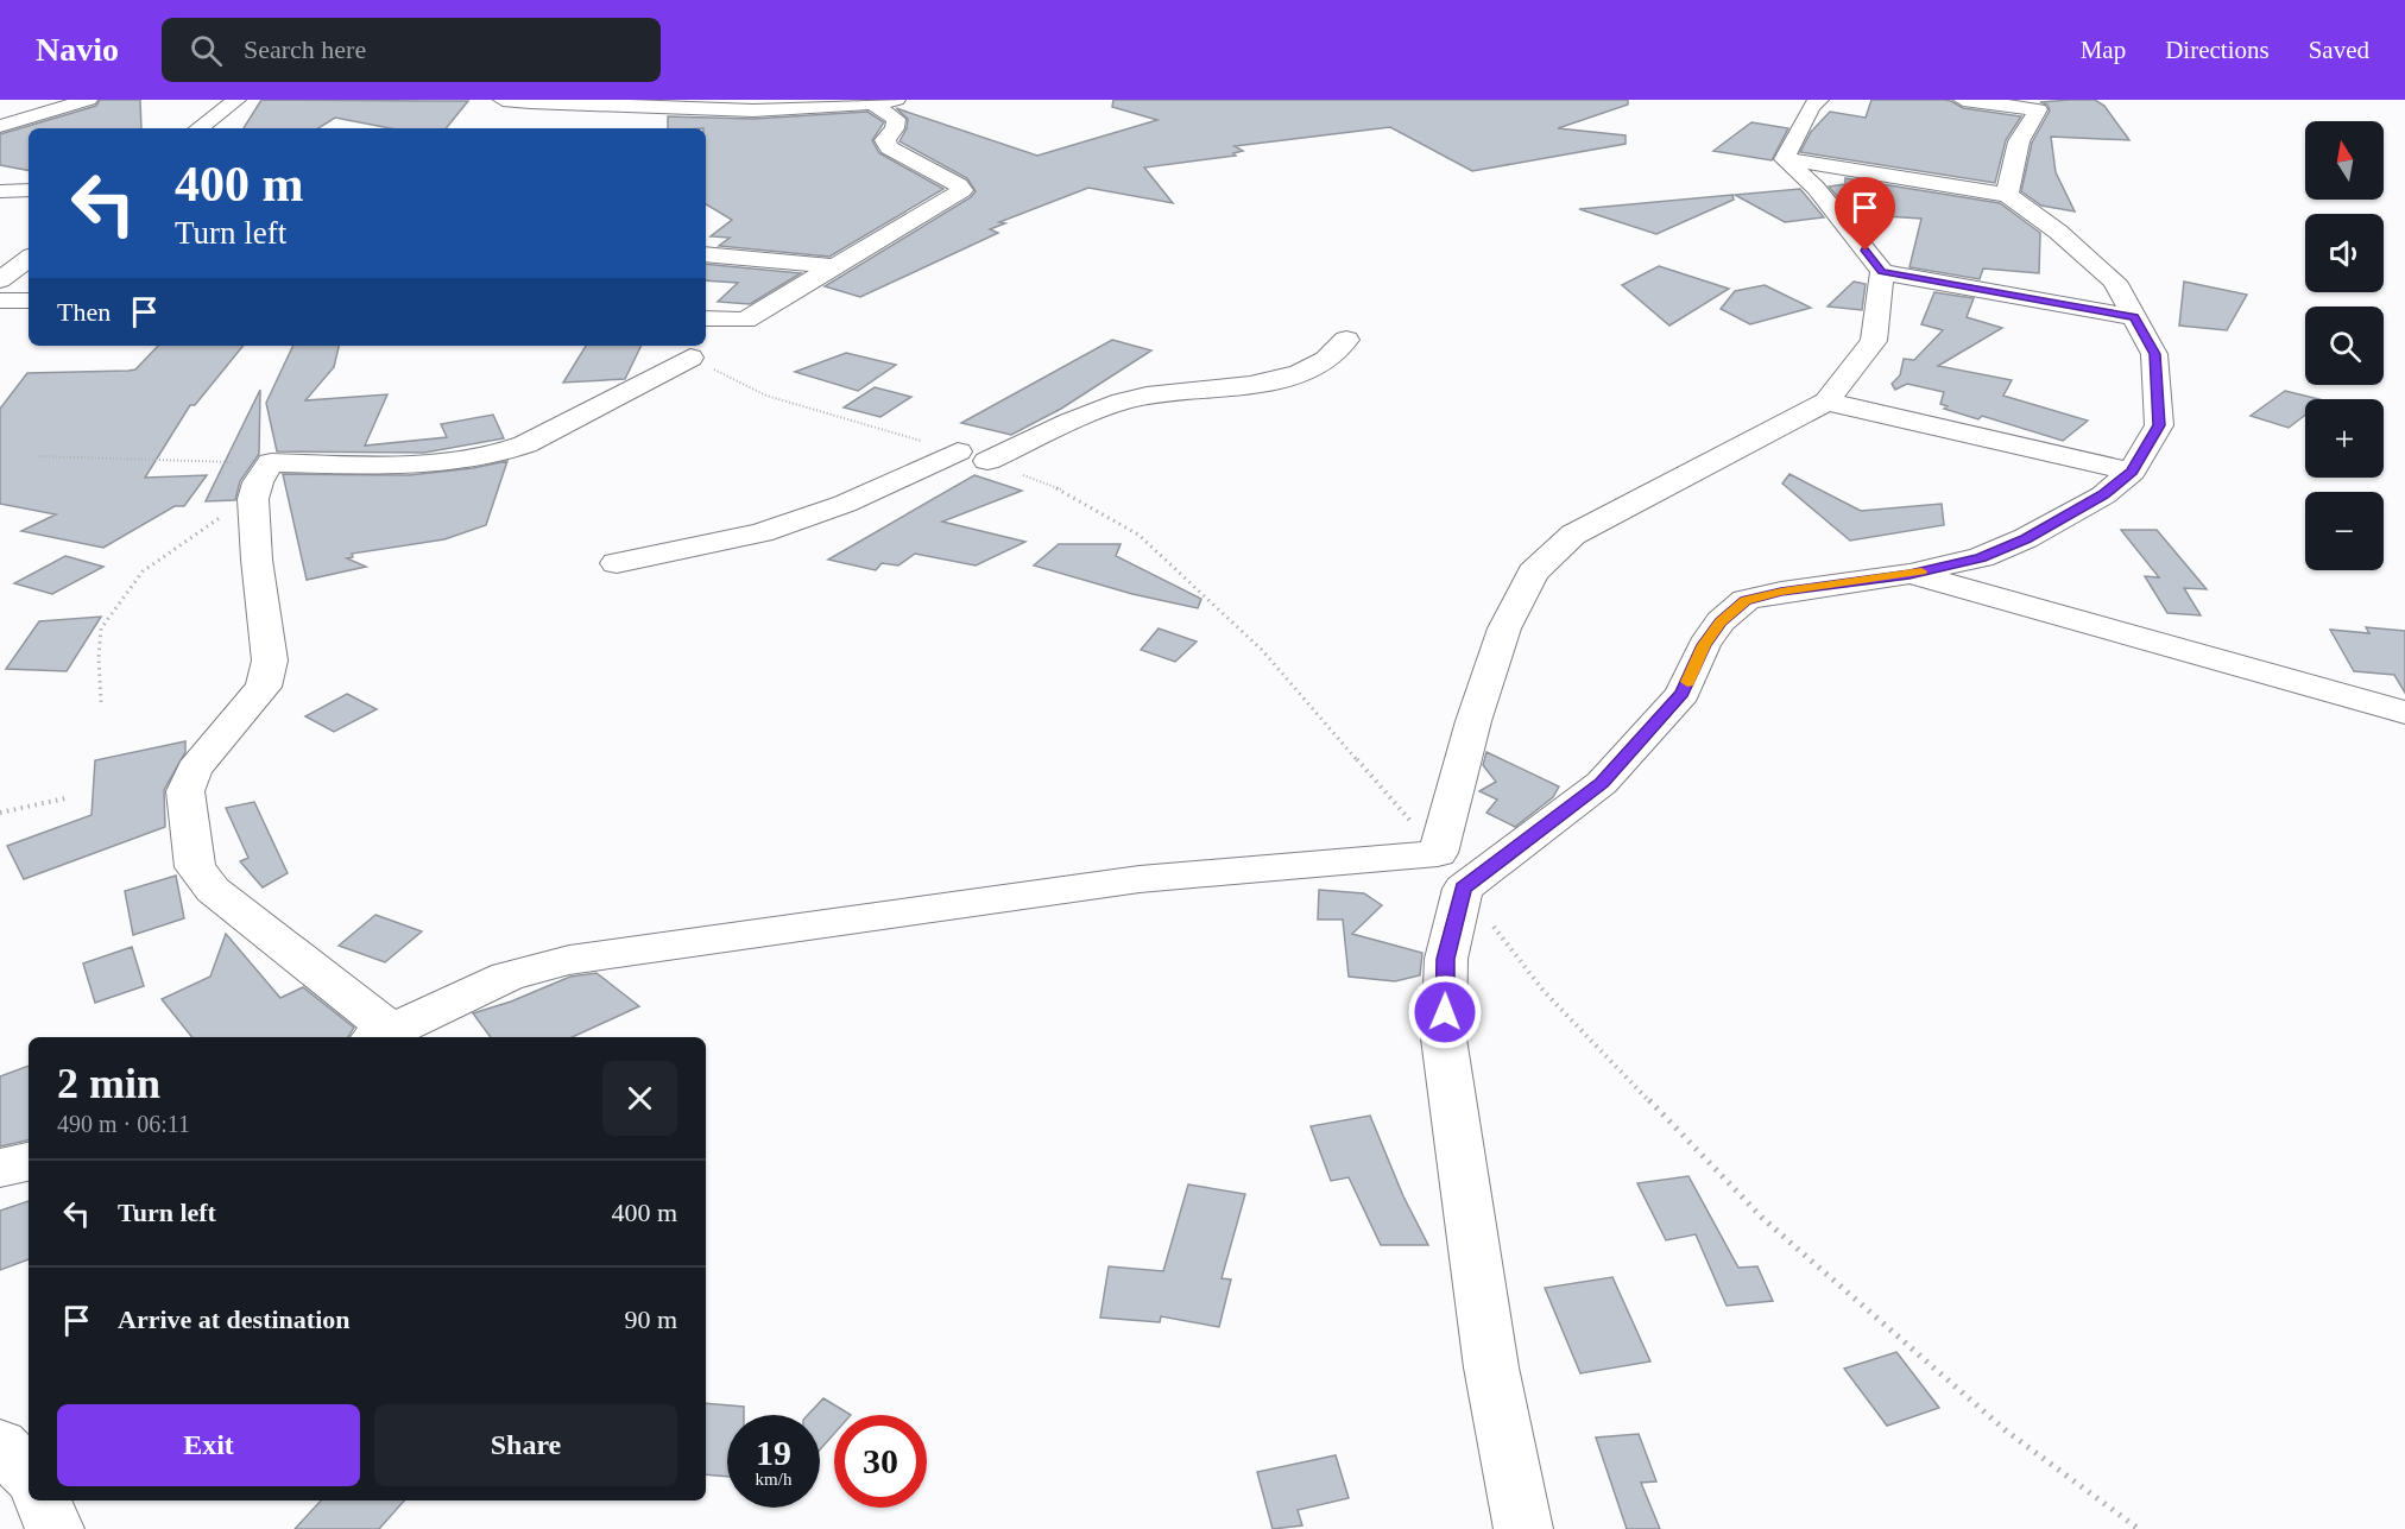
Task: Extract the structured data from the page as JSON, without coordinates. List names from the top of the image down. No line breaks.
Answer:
{"north":"top","page":{"header":"Navio","search":"Search here","nav":["Map","Directions","Saved"],"map_buttons":["+","−"],"turn":["400 m","Turn left"],"then":"Then","heading":["2 min","490 m · 06:11"],"list":[{"name":"Turn left","value":"400 m"},{"name":"Arrive at destination","value":"90 m"}],"buttons":["Exit","Share"],"speed":"19 km/h","limit":"30"}}
